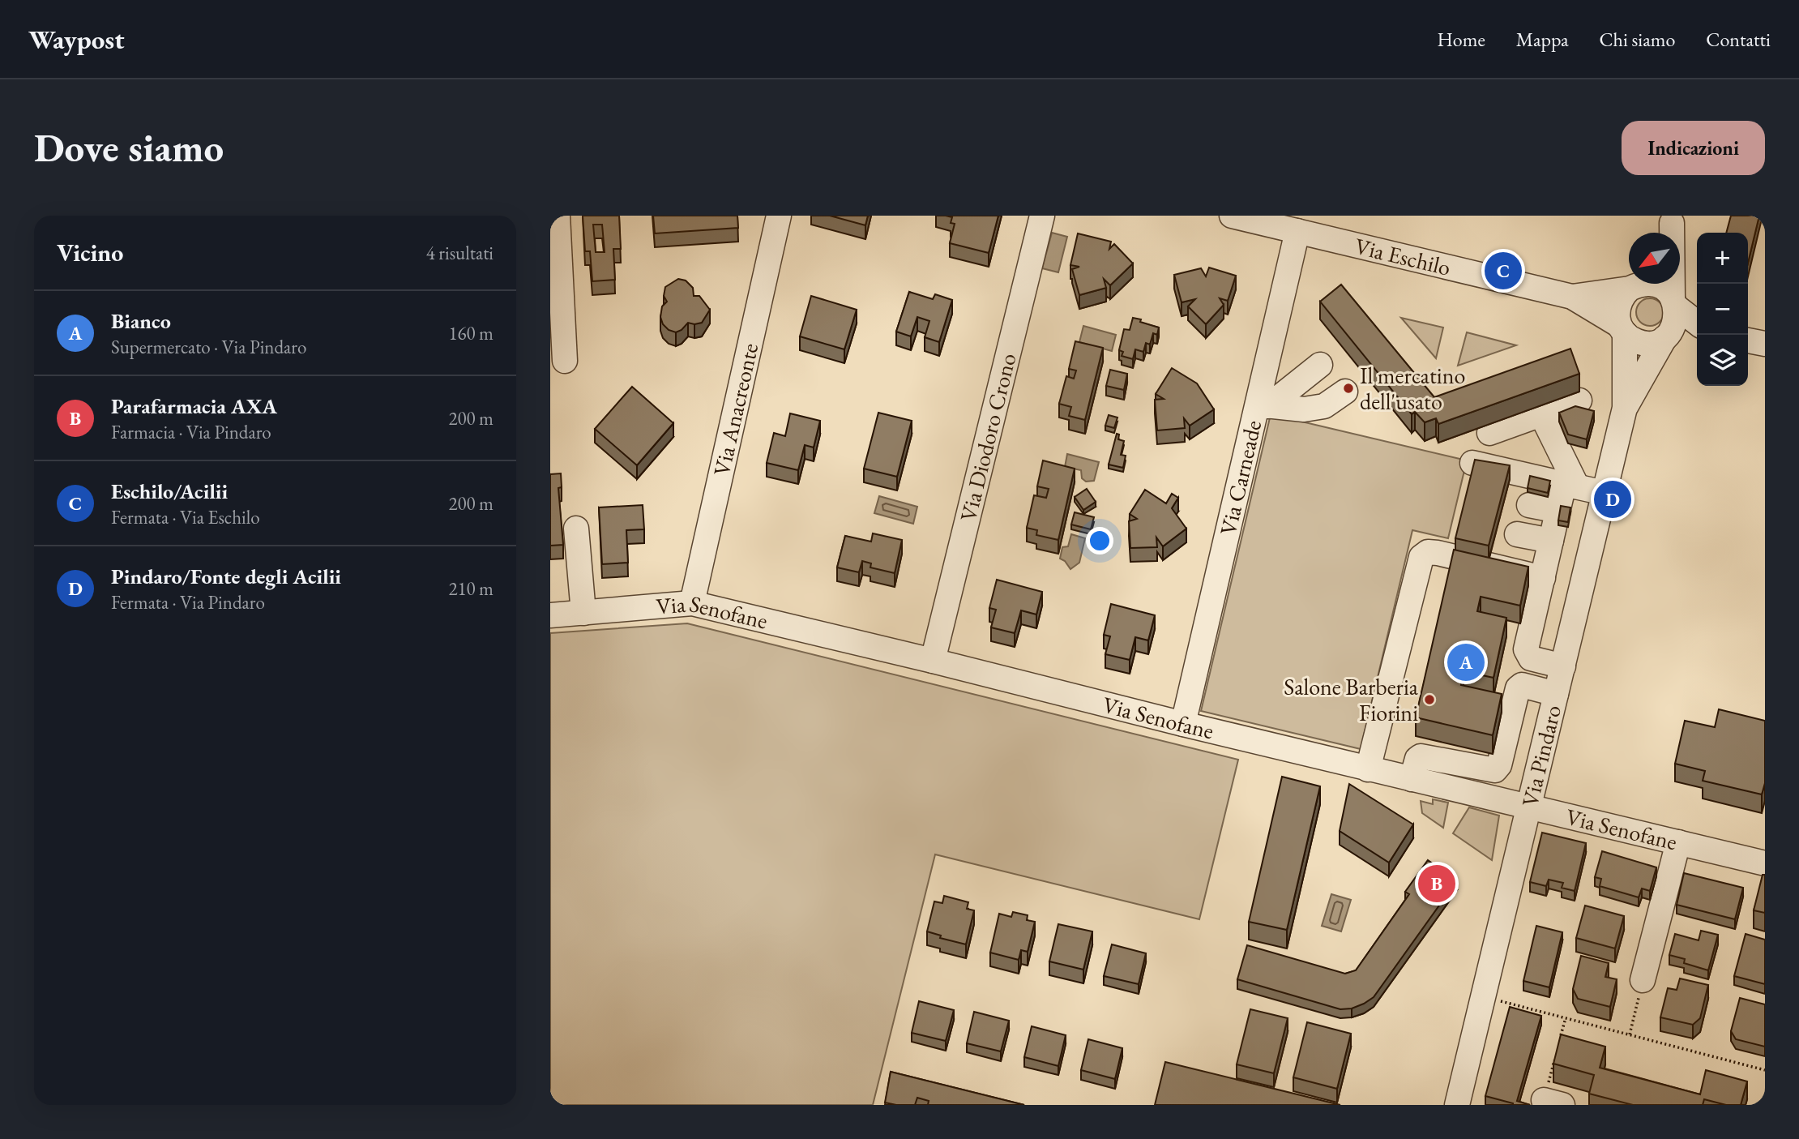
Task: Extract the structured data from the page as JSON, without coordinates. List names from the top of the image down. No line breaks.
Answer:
{"streets":{"street":["Via Eschilo","Via Anacreonte","Via Diodoro Crono","Via Carneade","Via Senofane","Via Pindaro"]},"crossings":[["Via Eschilo","Via Carneade"],["Via Anacreonte","Via Senofane"],["Via Diodoro Crono","Via Senofane"],["Via Carneade","Via Senofane"],["Via Senofane","Via Pindaro"]],"places":["Il mercatino dell'usato","Salone Barberia Fiorini"],"north":"bottom left","page":{"header":"Waypost","nav":["Home","Mappa","Chi siamo","Contatti"],"buttons":"Indicazioni","title":"Dove siamo","heading":["Vicino","4 risultati"],"map_buttons":["+","−"],"pins":["C","D","A","B"],"list":[{"mark":"A","name":"Bianco","note":"Supermercato · Via Pindaro","value":"160 m"},{"mark":"B","name":"Parafarmacia AXA","note":"Farmacia · Via Pindaro","value":"200 m"},{"mark":"C","name":"Eschilo/Acilii","note":"Fermata · Via Eschilo","value":"200 m"},{"mark":"D","name":"Pindaro/Fonte degli Acilii","note":"Fermata · Via Pindaro","value":"210 m"}]}}
